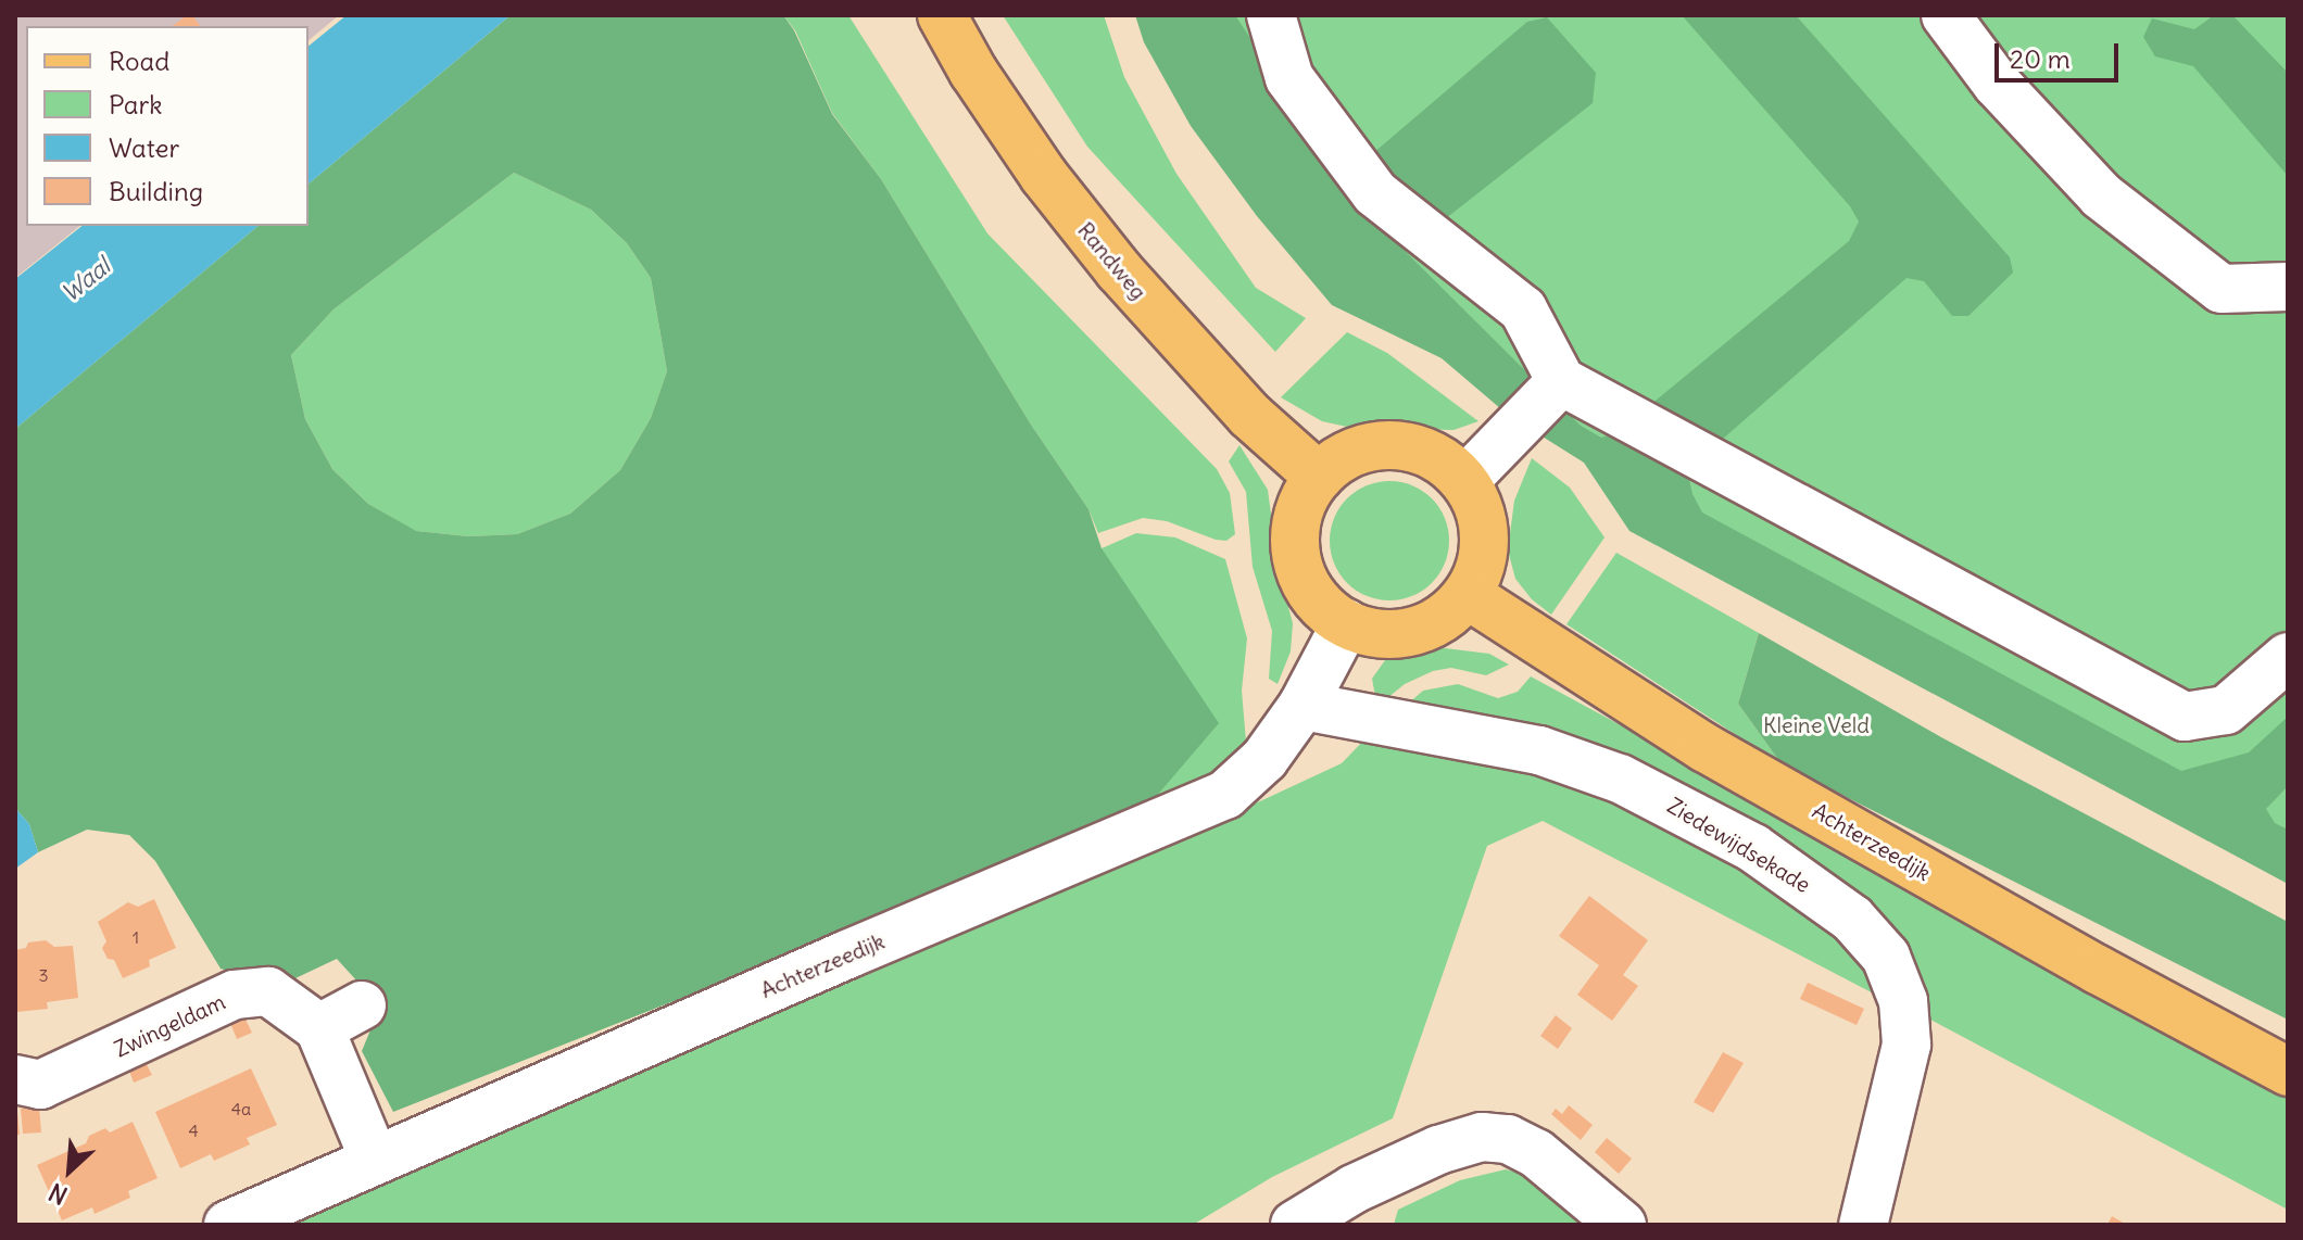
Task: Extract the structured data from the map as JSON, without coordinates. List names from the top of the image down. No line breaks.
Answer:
{"streets":{"main road":["Randweg","Achterzeedijk"],"street":["Ziedewijdsekade","Zwingeldam"]},"crossings":[["Randweg","Achterzeedijk"],["Achterzeedijk","Ziedewijdsekade"]],"water":["Waal"],"parks":["Kleine Veld"],"house_numbers":["1","3","4a","4"],"legend":["Road","Park","Water","Building"],"scale_bar":"20 m","north":"bottom left"}
